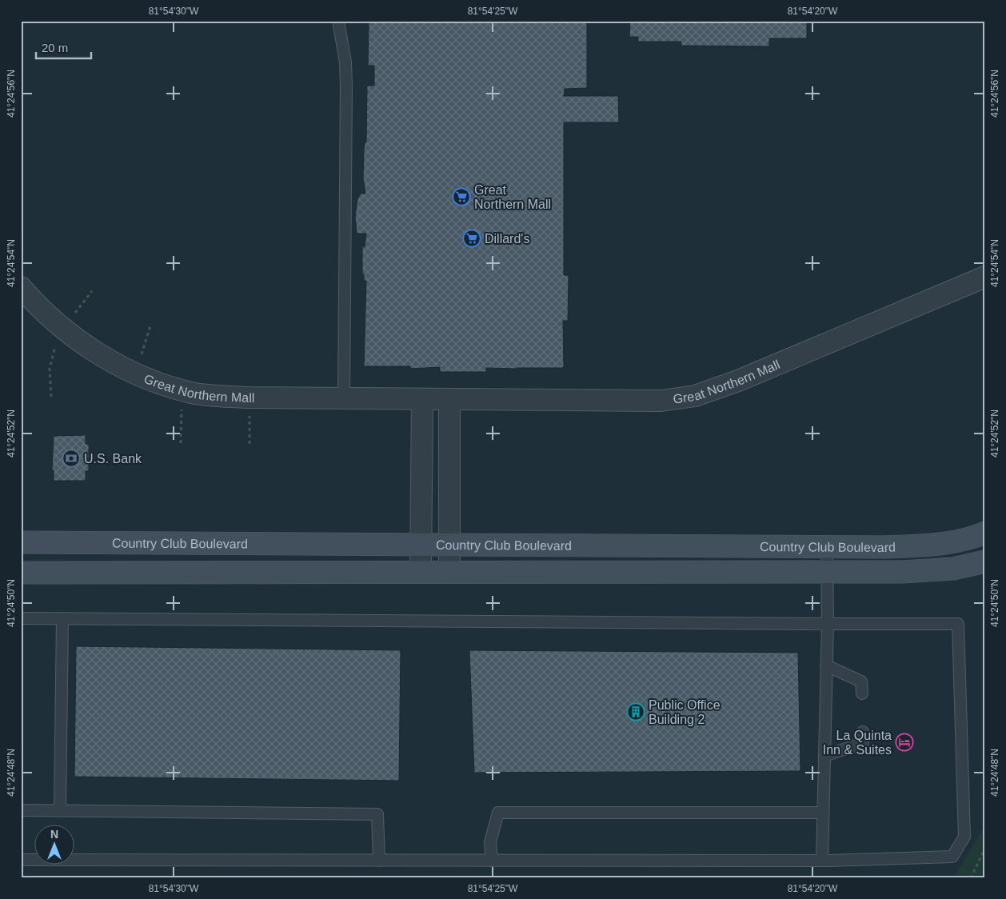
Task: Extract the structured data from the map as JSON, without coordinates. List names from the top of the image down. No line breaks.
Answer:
{"streets":{"street":["Great Northern Mall","Country Club Boulevard"]},"places":{"supermarket":["Great Northern Mall","Dillard's"],"bank":["U.S. Bank"],"building":["Public Office Building 2"],"hotel":["La Quinta Inn & Suites"]},"scale_bar":"20 m","north":"top","coordinates":["81°54'30\"W","81°54'25\"W","81°54'20\"W","41°24'56\"N","41°24'54\"N","41°24'52\"N","41°24'50\"N","41°24'48\"N"]}
